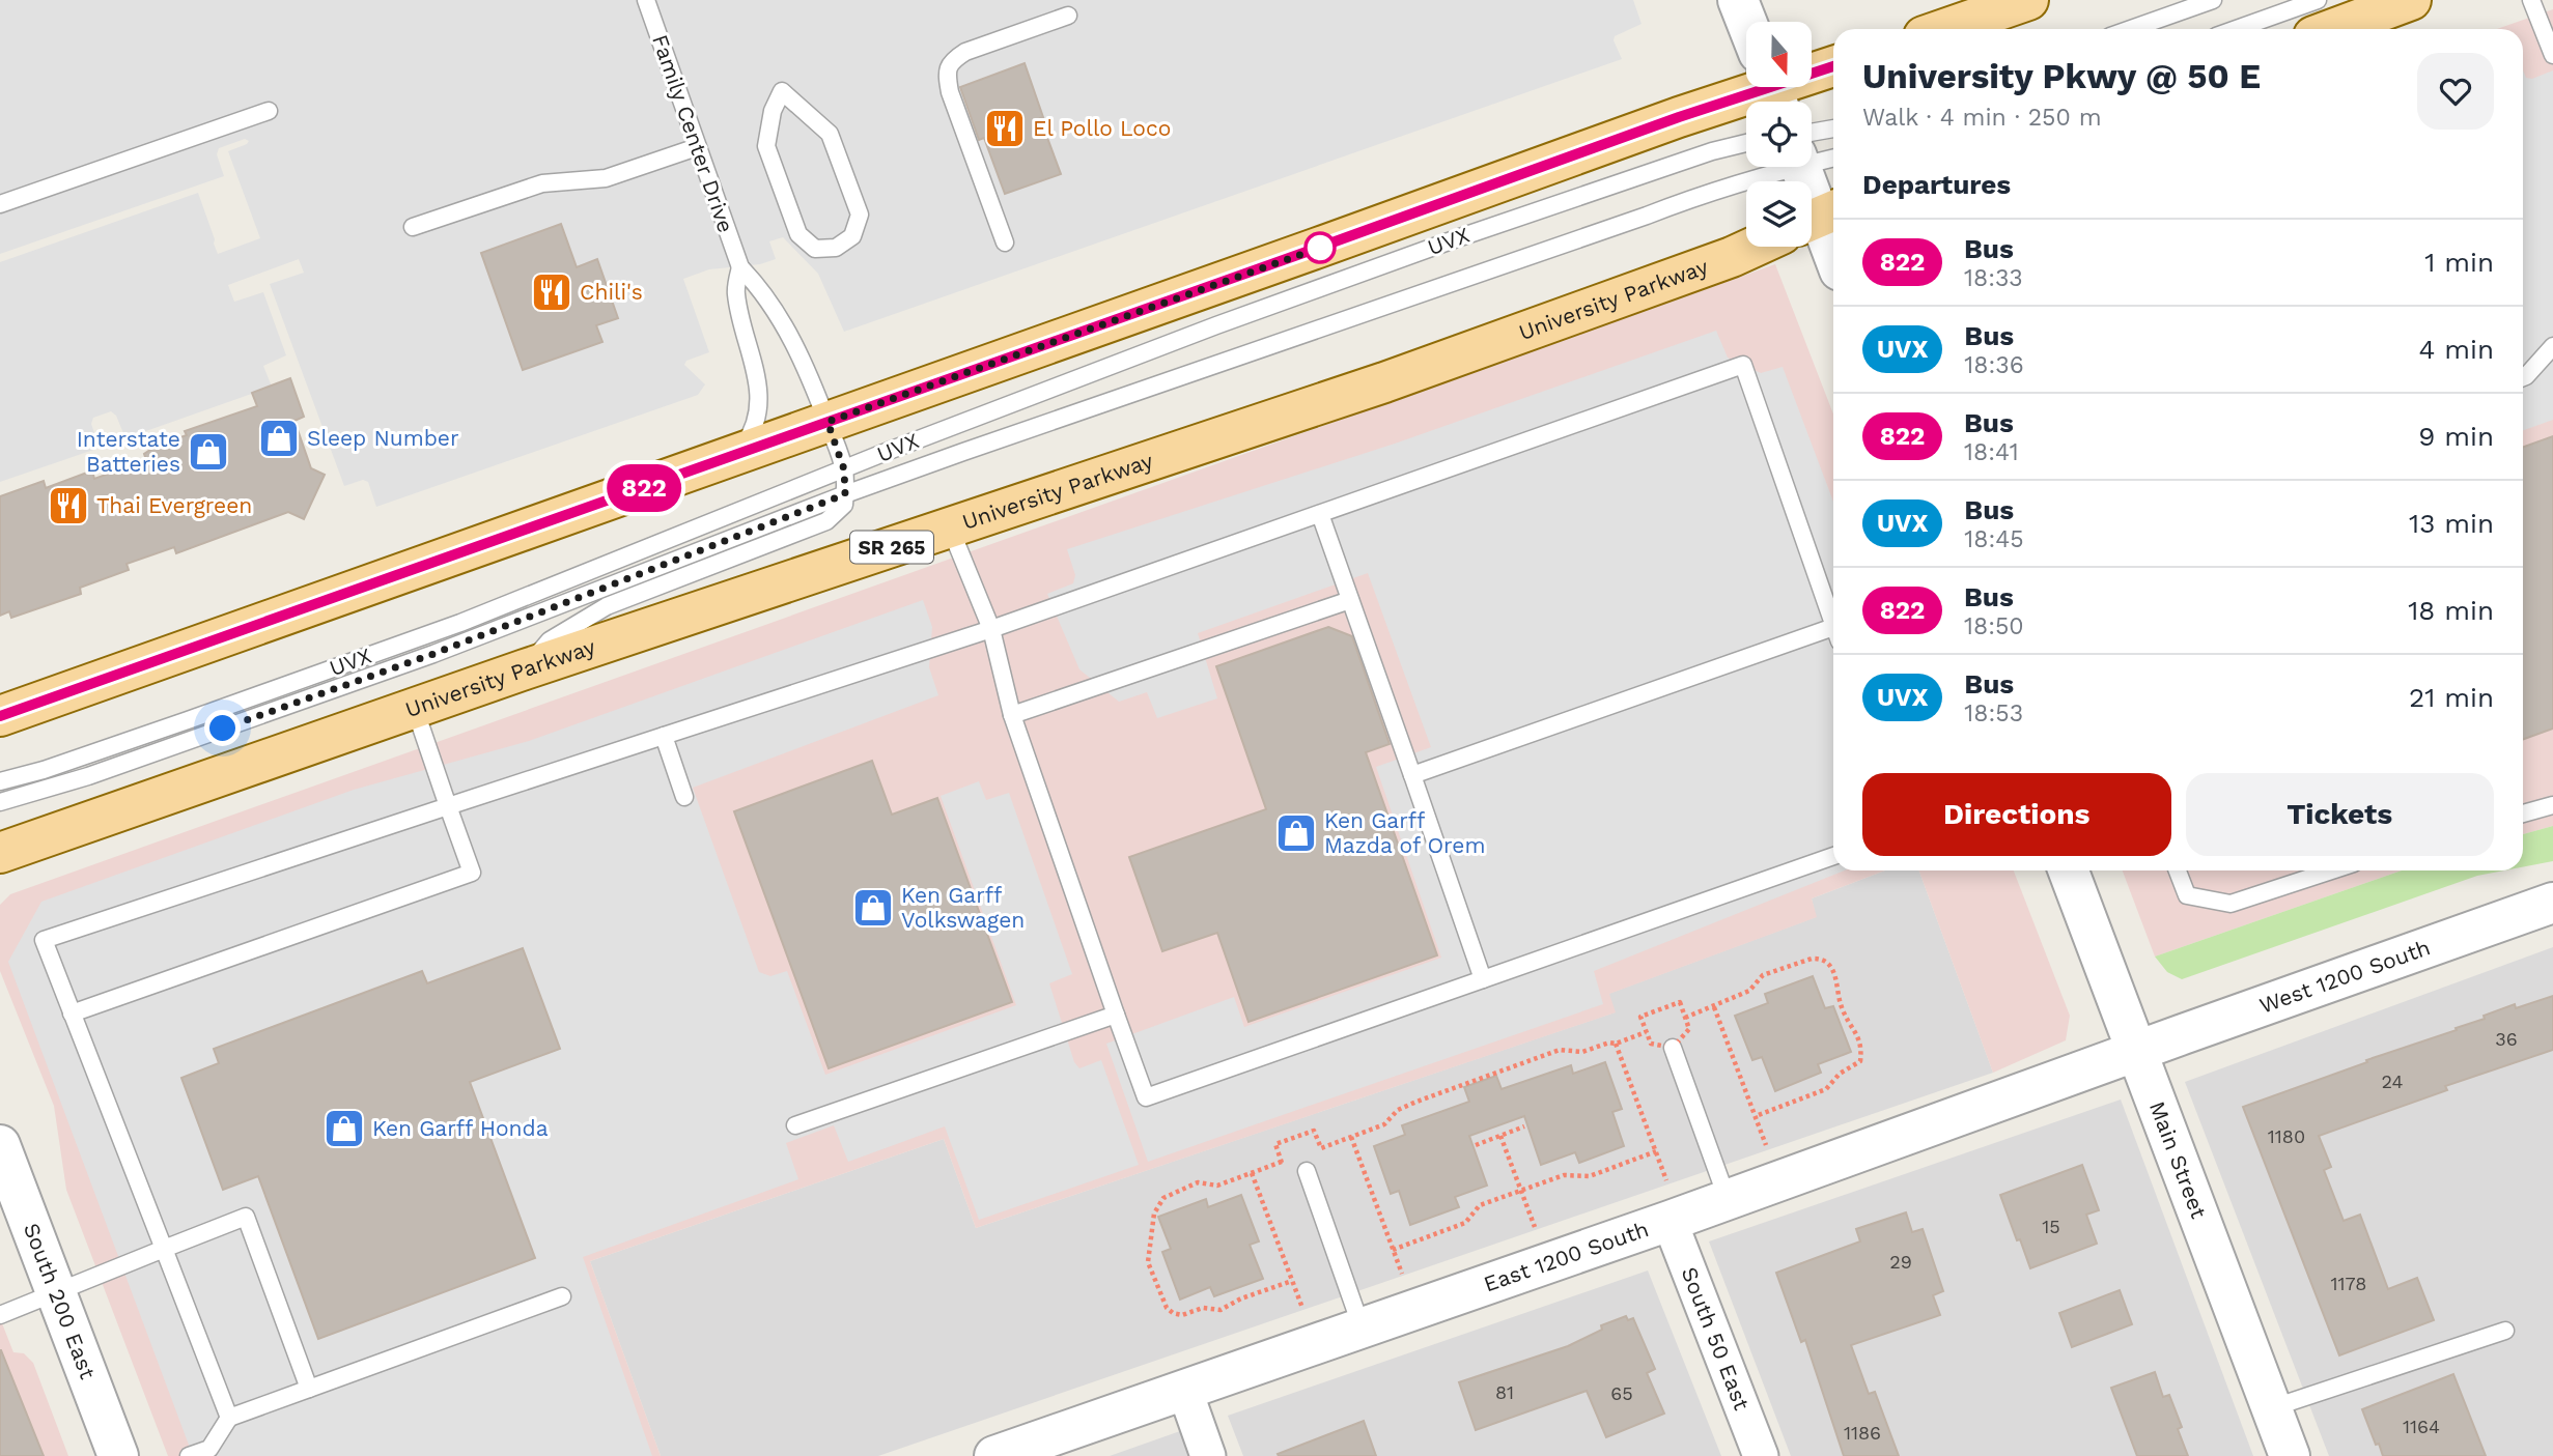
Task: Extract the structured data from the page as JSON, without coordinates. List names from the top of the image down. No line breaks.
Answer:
{"streets":{"main road":["University Parkway","SR 265"],"street":["West 1200 South","Main Street","East 1200 South","South 200 East","South 50 East"],"lane":["Family Center Drive","UVX"]},"crossings":[["West 1200 South","Main Street"],["West 1200 South","East 1200 South"],["Main Street","East 1200 South"],["East 1200 South","South 50 East"]],"places":{"restaurant":["El Pollo Loco","Chili's","Thai Evergreen"],"shop":["Sleep Number","Interstate Batteries","Ken Garff Mazda of Orem","Ken Garff Volkswagen","Ken Garff Honda"]},"lines":["bus line 822"],"house_numbers":["36","24","1180","15","29","1178","81","65","1164","1186"],"north":"bottom","page":{"on_map":"822","heading":[["University Pkwy @ 50 E","Walk · 4 min · 250 m"],"Departures"],"list":[{"mark":"822","name":"Bus","note":"18:33","value":"1 min"},{"mark":"UVX","name":"Bus","note":"18:36","value":"4 min"},{"mark":"822","name":"Bus","note":"18:41","value":"9 min"},{"mark":"UVX","name":"Bus","note":"18:45","value":"13 min"},{"mark":"822","name":"Bus","note":"18:50","value":"18 min"},{"mark":"UVX","name":"Bus","note":"18:53","value":"21 min"}],"buttons":["Directions","Tickets"]}}
